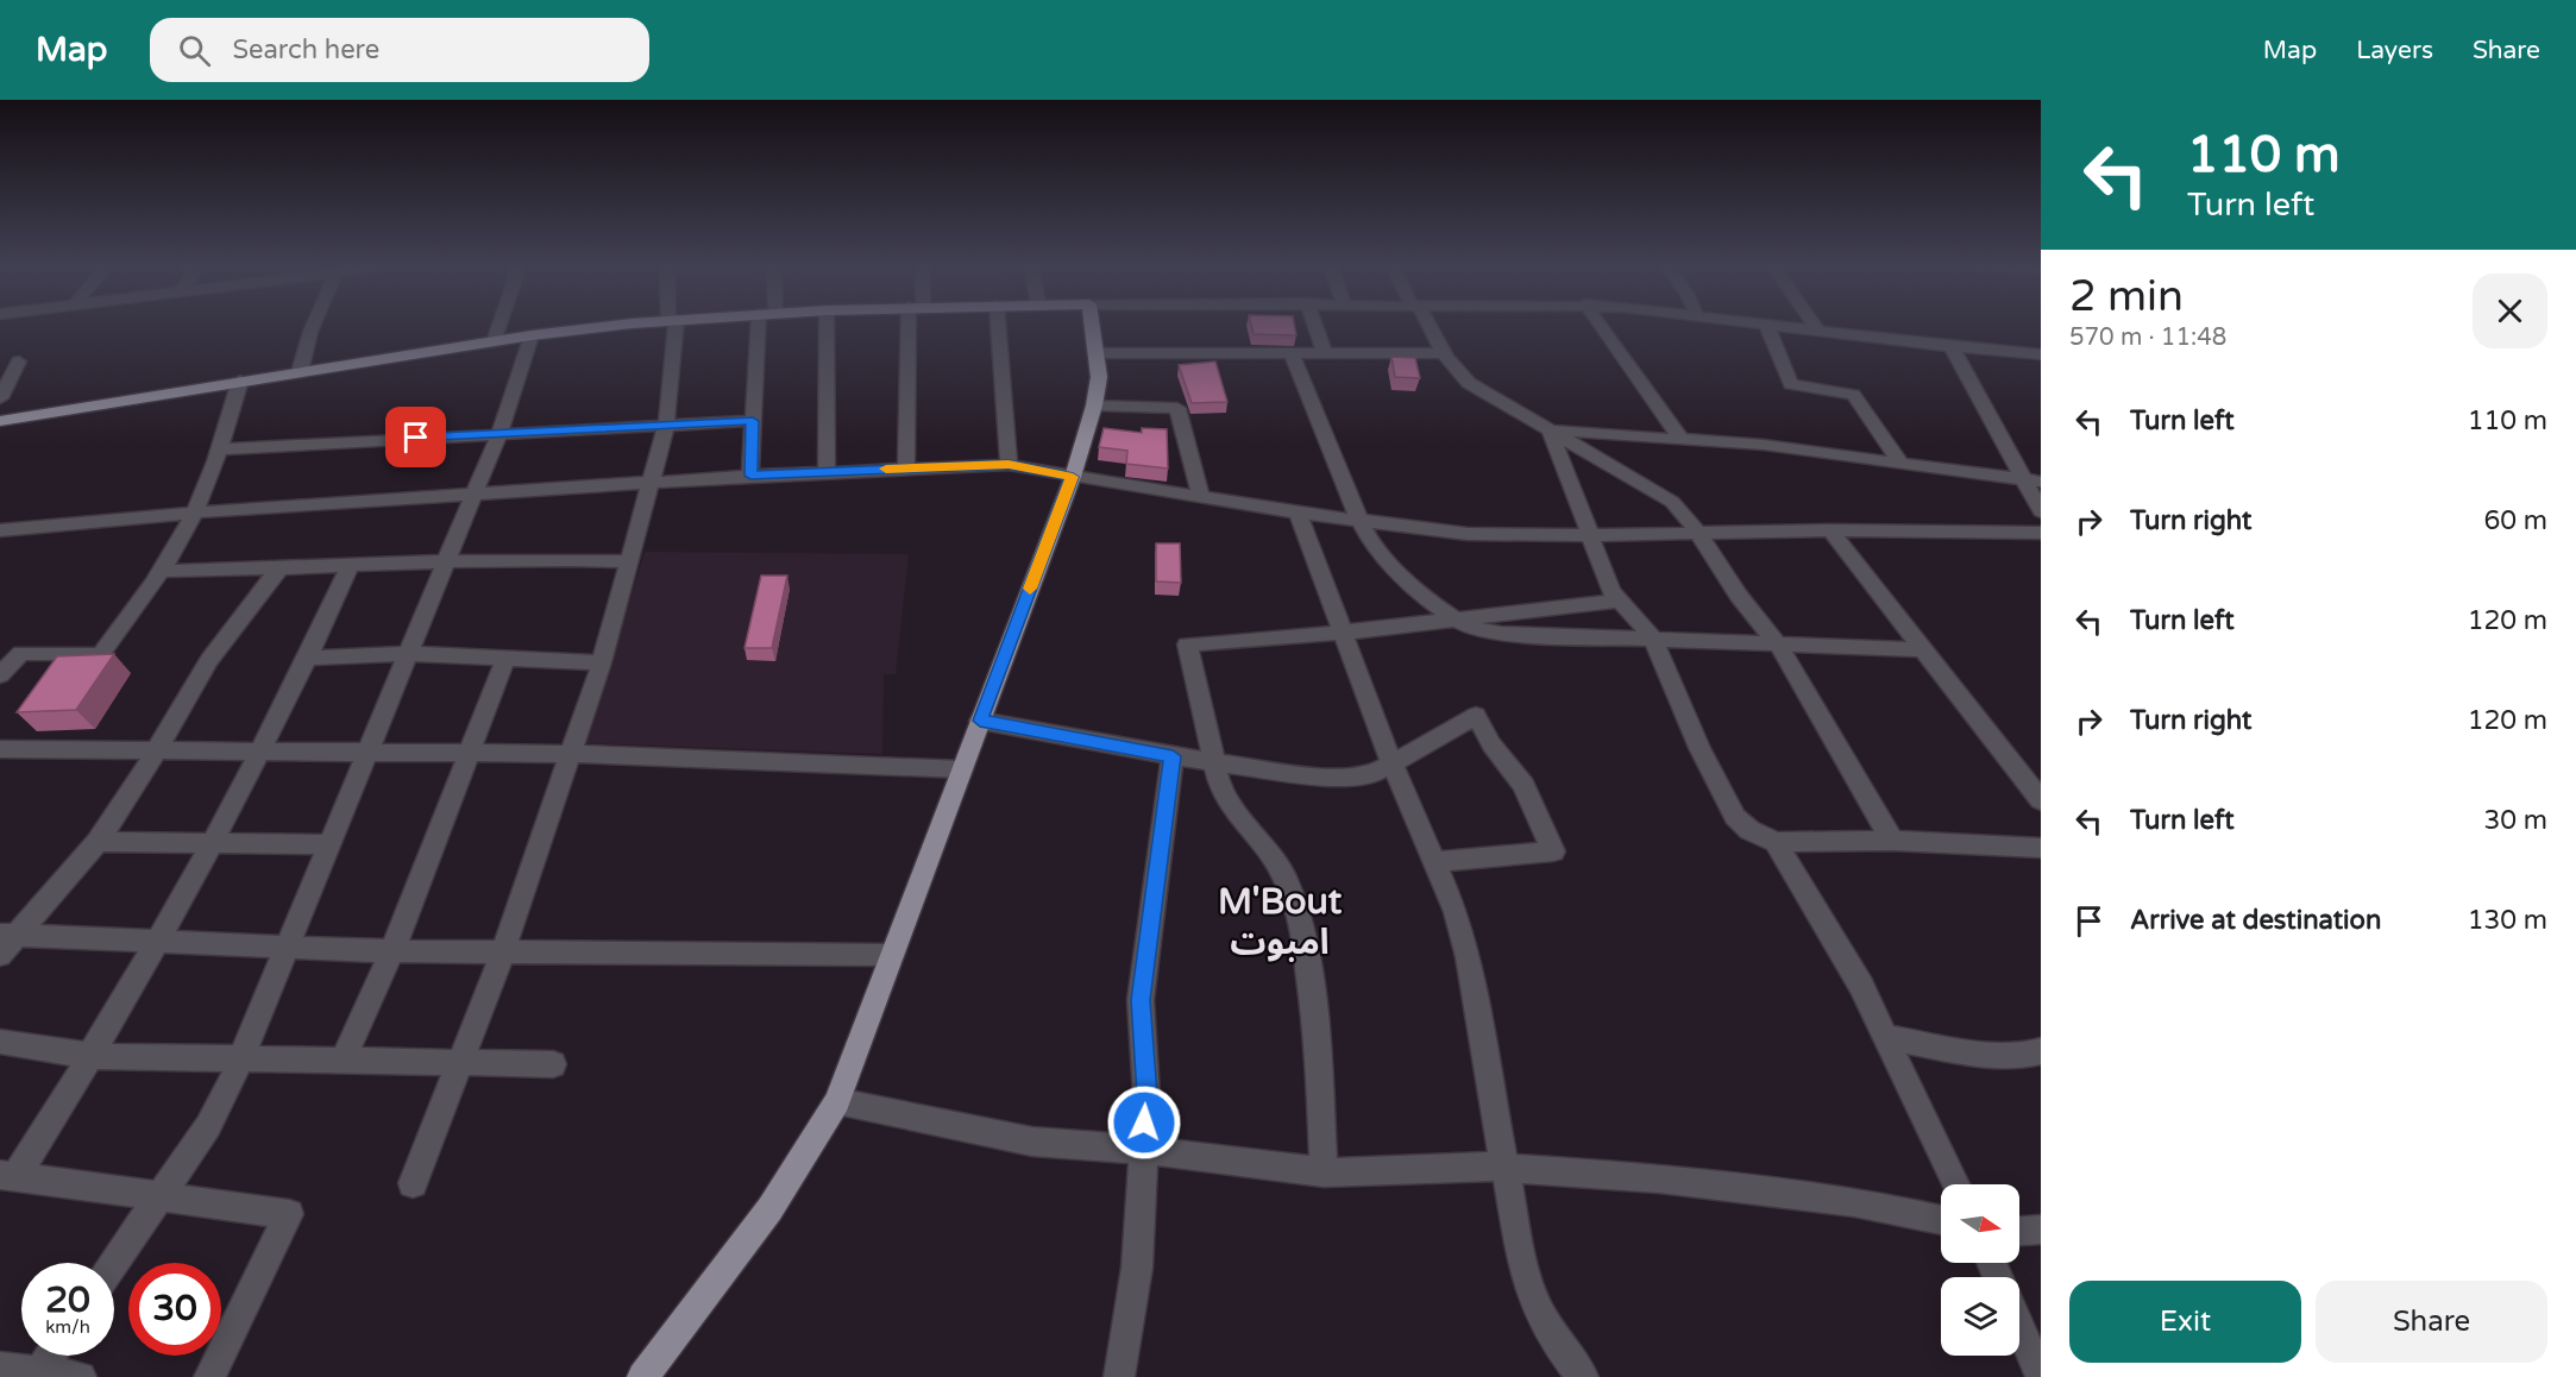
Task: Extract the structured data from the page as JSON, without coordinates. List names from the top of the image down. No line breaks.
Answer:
{"districts":["M'Bout امبوت"],"north":"right","page":{"header":"Map","search":"Search here","nav":["Map","Layers","Share"],"turn":["110 m","Turn left"],"heading":["2 min","570 m · 11:48"],"list":[{"name":"Turn left","value":"110 m"},{"name":"Turn right","value":"60 m"},{"name":"Turn left","value":"120 m"},{"name":"Turn right","value":"120 m"},{"name":"Turn left","value":"30 m"},{"name":"Arrive at destination","value":"130 m"}],"speed":"20 km/h","limit":"30","buttons":["Exit","Share"]}}
